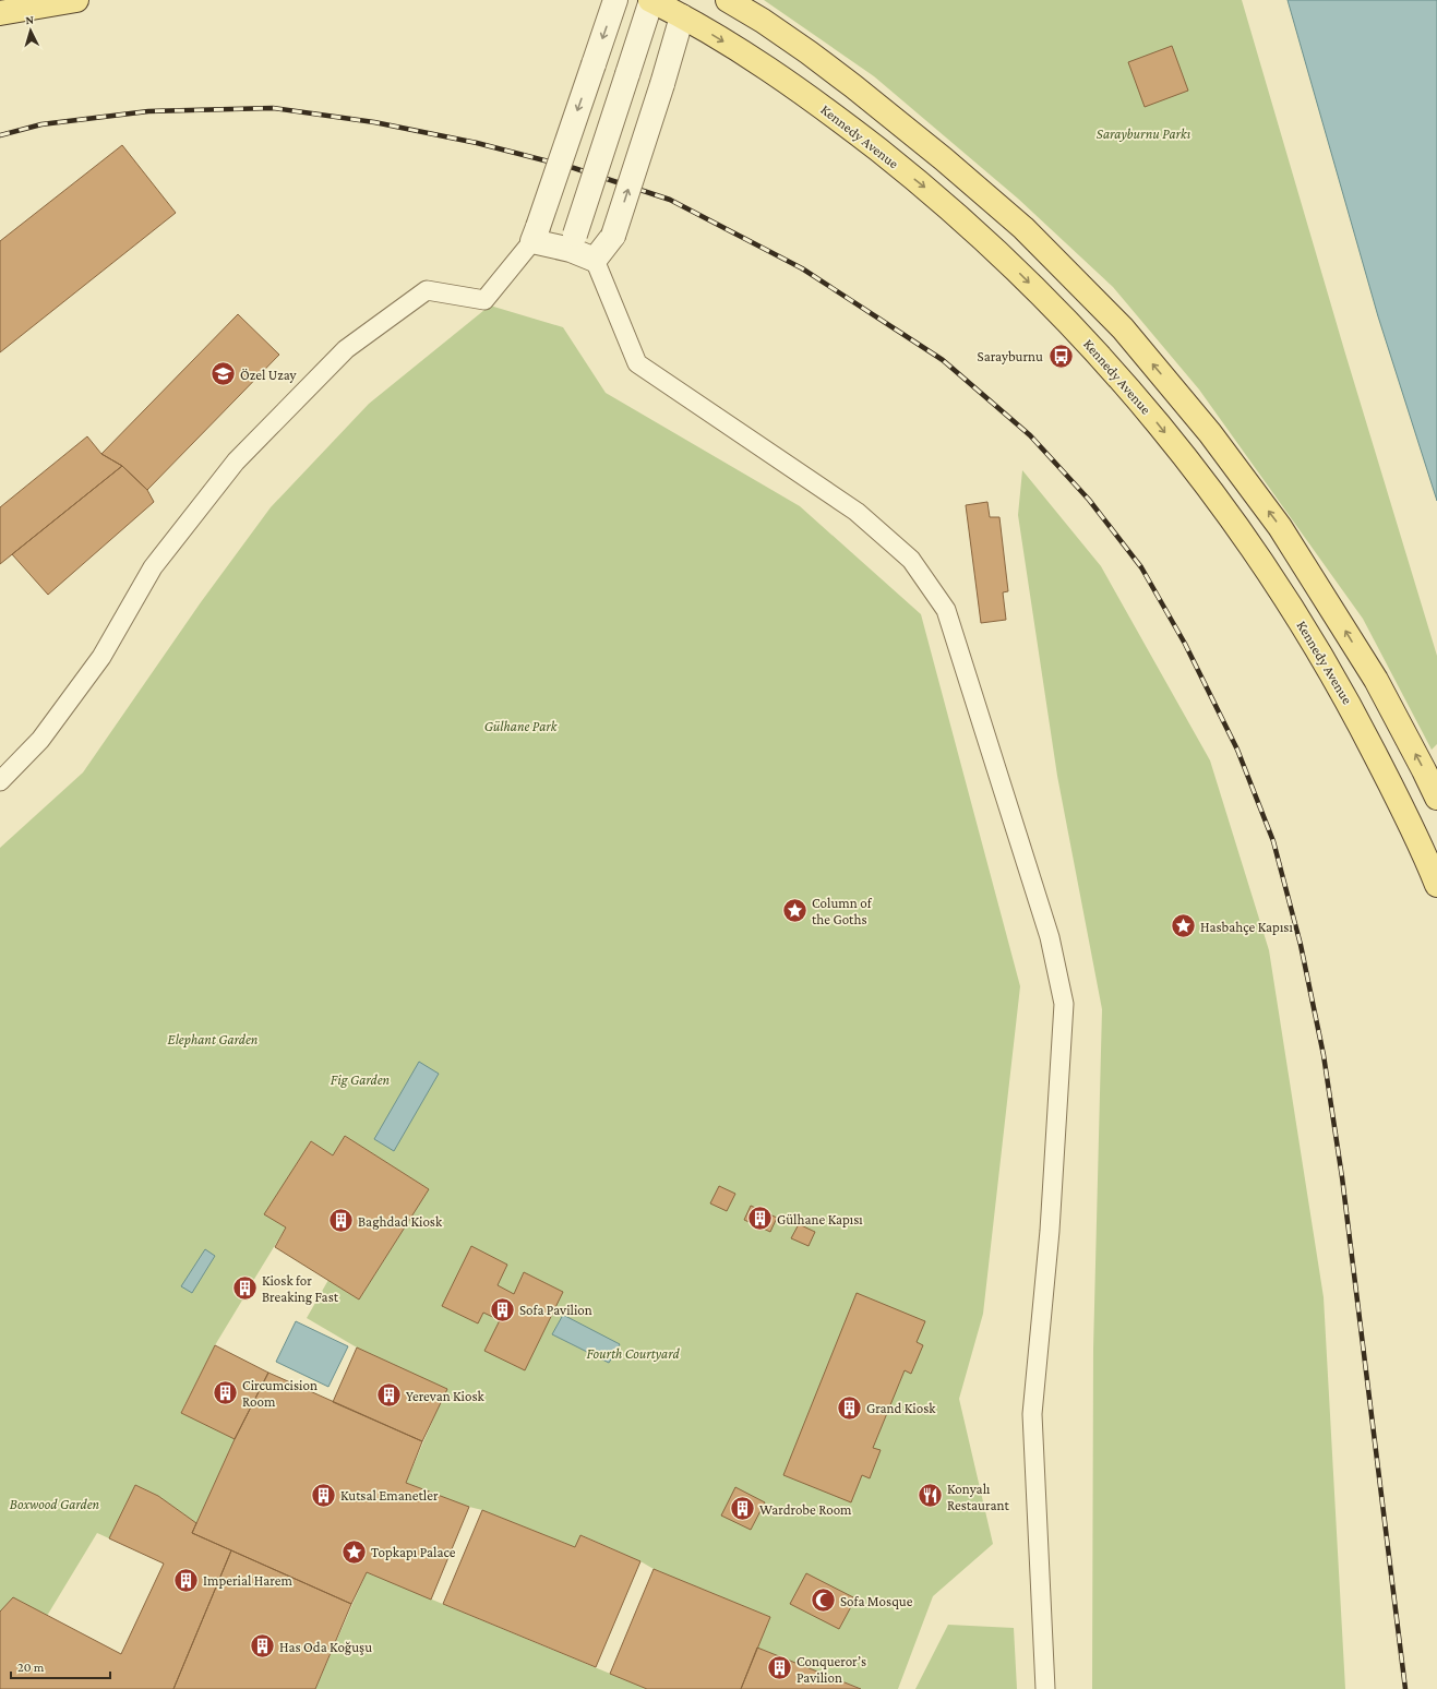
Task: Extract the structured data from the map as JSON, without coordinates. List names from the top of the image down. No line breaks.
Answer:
{"streets":{"main road":["Kennedy Avenue"]},"parks":["Sarayburnu Parkı","Gülhane Park","Elephant Garden","Fig Garden","Fourth Courtyard","Boxwood Garden"],"places":{"bus stop":["Sarayburnu"],"school or university":["Özel Uzay"],"place":["Column of the Goths","Hasbahçe Kapısı","Topkapı Palace"],"building":["Gülhane Kapısı","Baghdad Kiosk","Kiosk for Breaking Fast","Sofa Pavilion","Circumcision Room","Yerevan Kiosk","Grand Kiosk","Kutsal Emanetler","Wardrobe Room","Imperial Harem","Has Oda Koğuşu","Conqueror’s Pavilion"],"restaurant":["Konyalı Restaurant"],"mosque":["Sofa Mosque"]},"scale_bar":"20 m","north":"top"}
